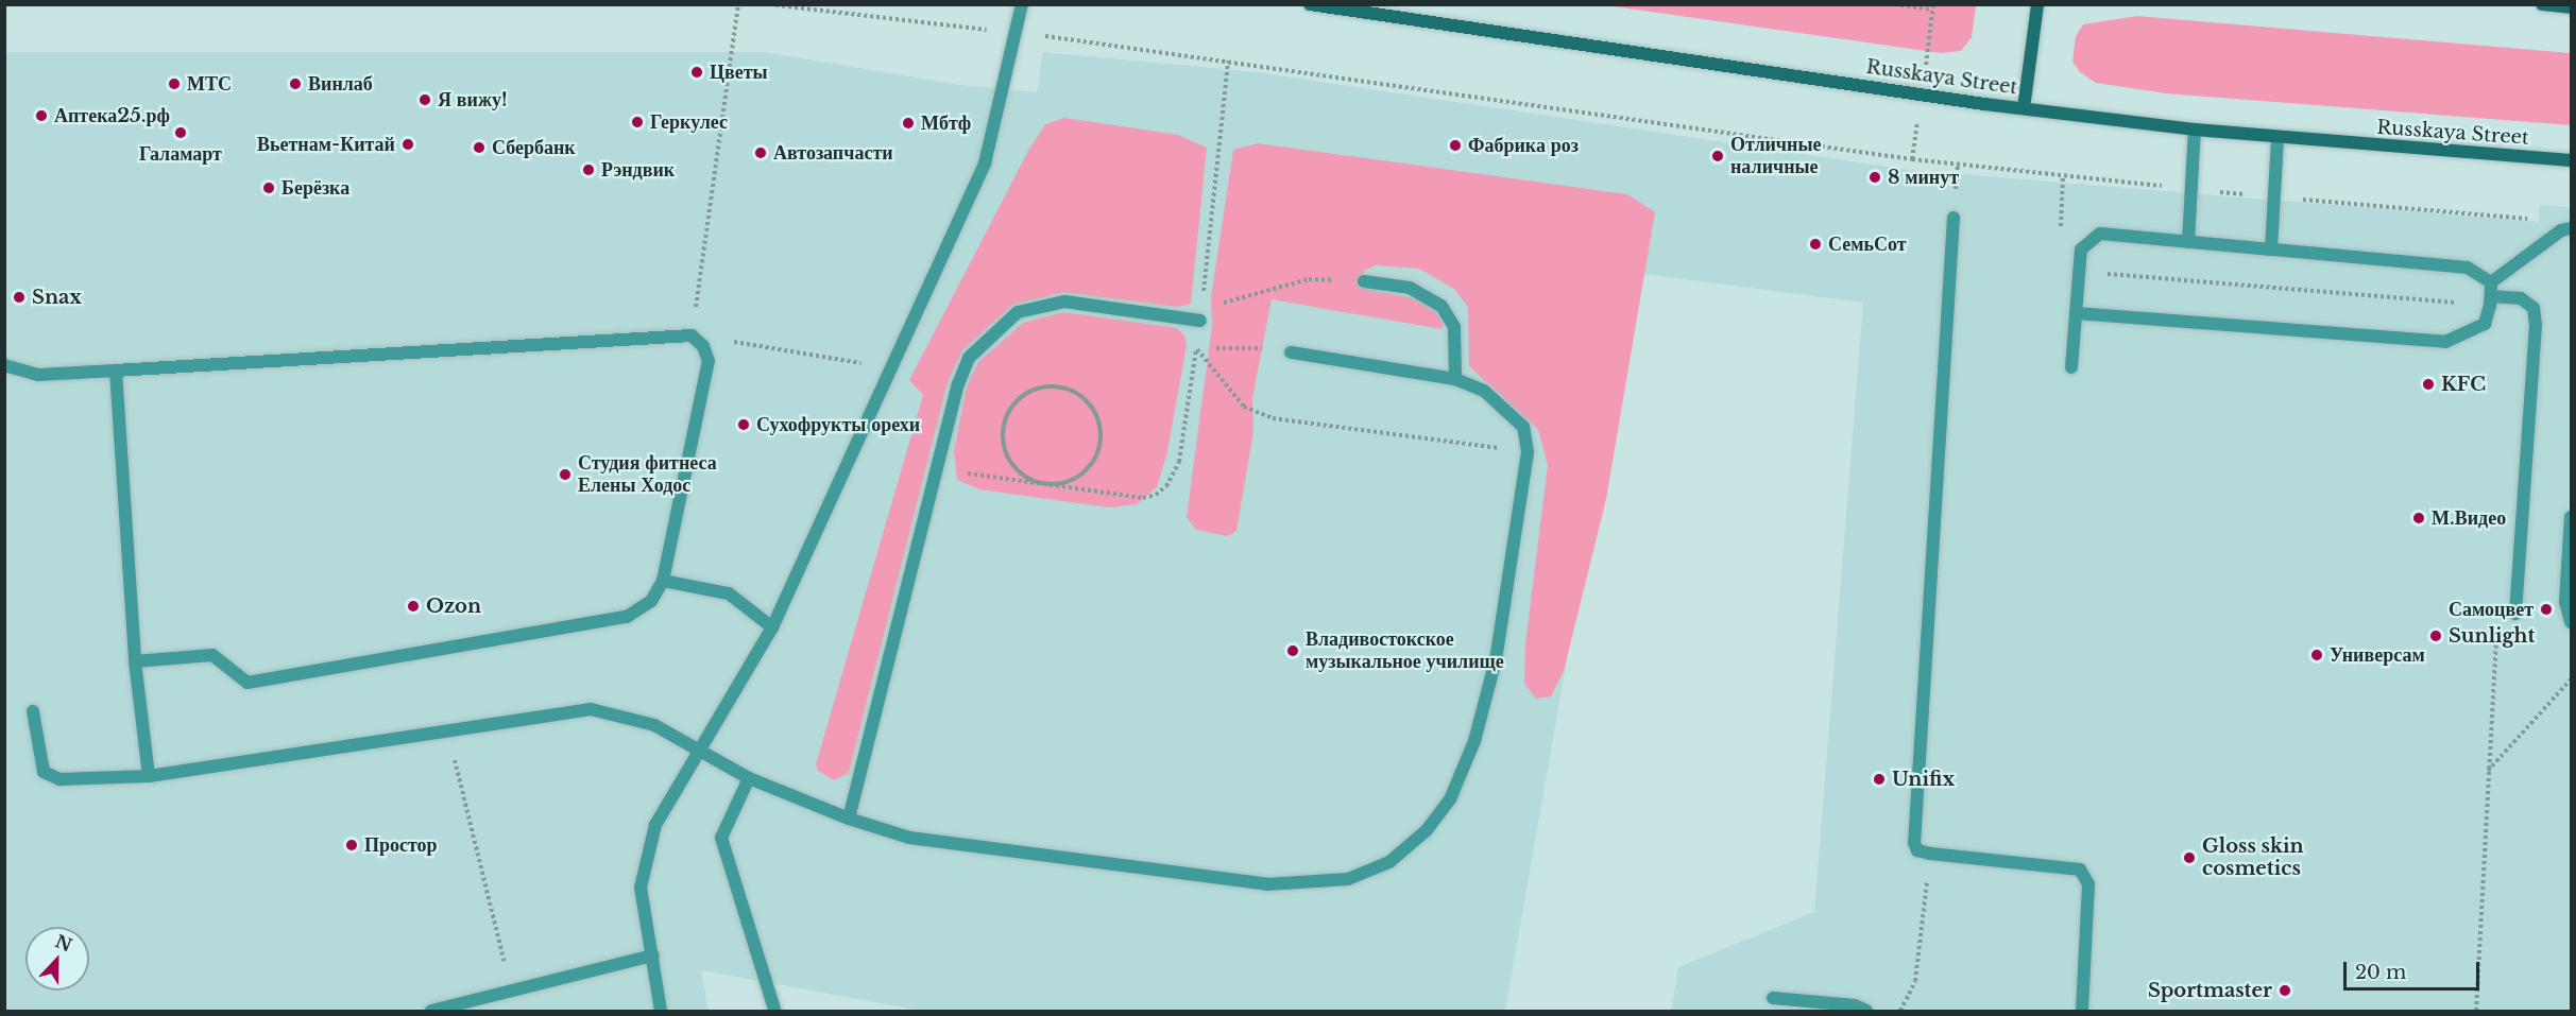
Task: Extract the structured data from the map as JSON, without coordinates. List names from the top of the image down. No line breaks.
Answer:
{"streets":{"main road":["Russkaya Street"]},"places":["Цветы","МТС","Винлаб","Я вижу!","Аптека25.рф","Геркулес","Мбтф","Галамарт","Вьетнам-Китай","Фабрика роз","Сбербанк","Автозапчасти","Отличные наличные","Рэндвик","8 минут","Берёзка","СемьСот","Snax","KFC","Сухофрукты орехи","Студия фитнеса Елены Ходос","М.Видео","Ozon","Самоцвет","Sunlight","Владивостокское музыкальное училище","Универсам","Unifix","Простор","Gloss skin cosmetics","Sportmaster"],"scale_bar":"20 m","north":"top"}
